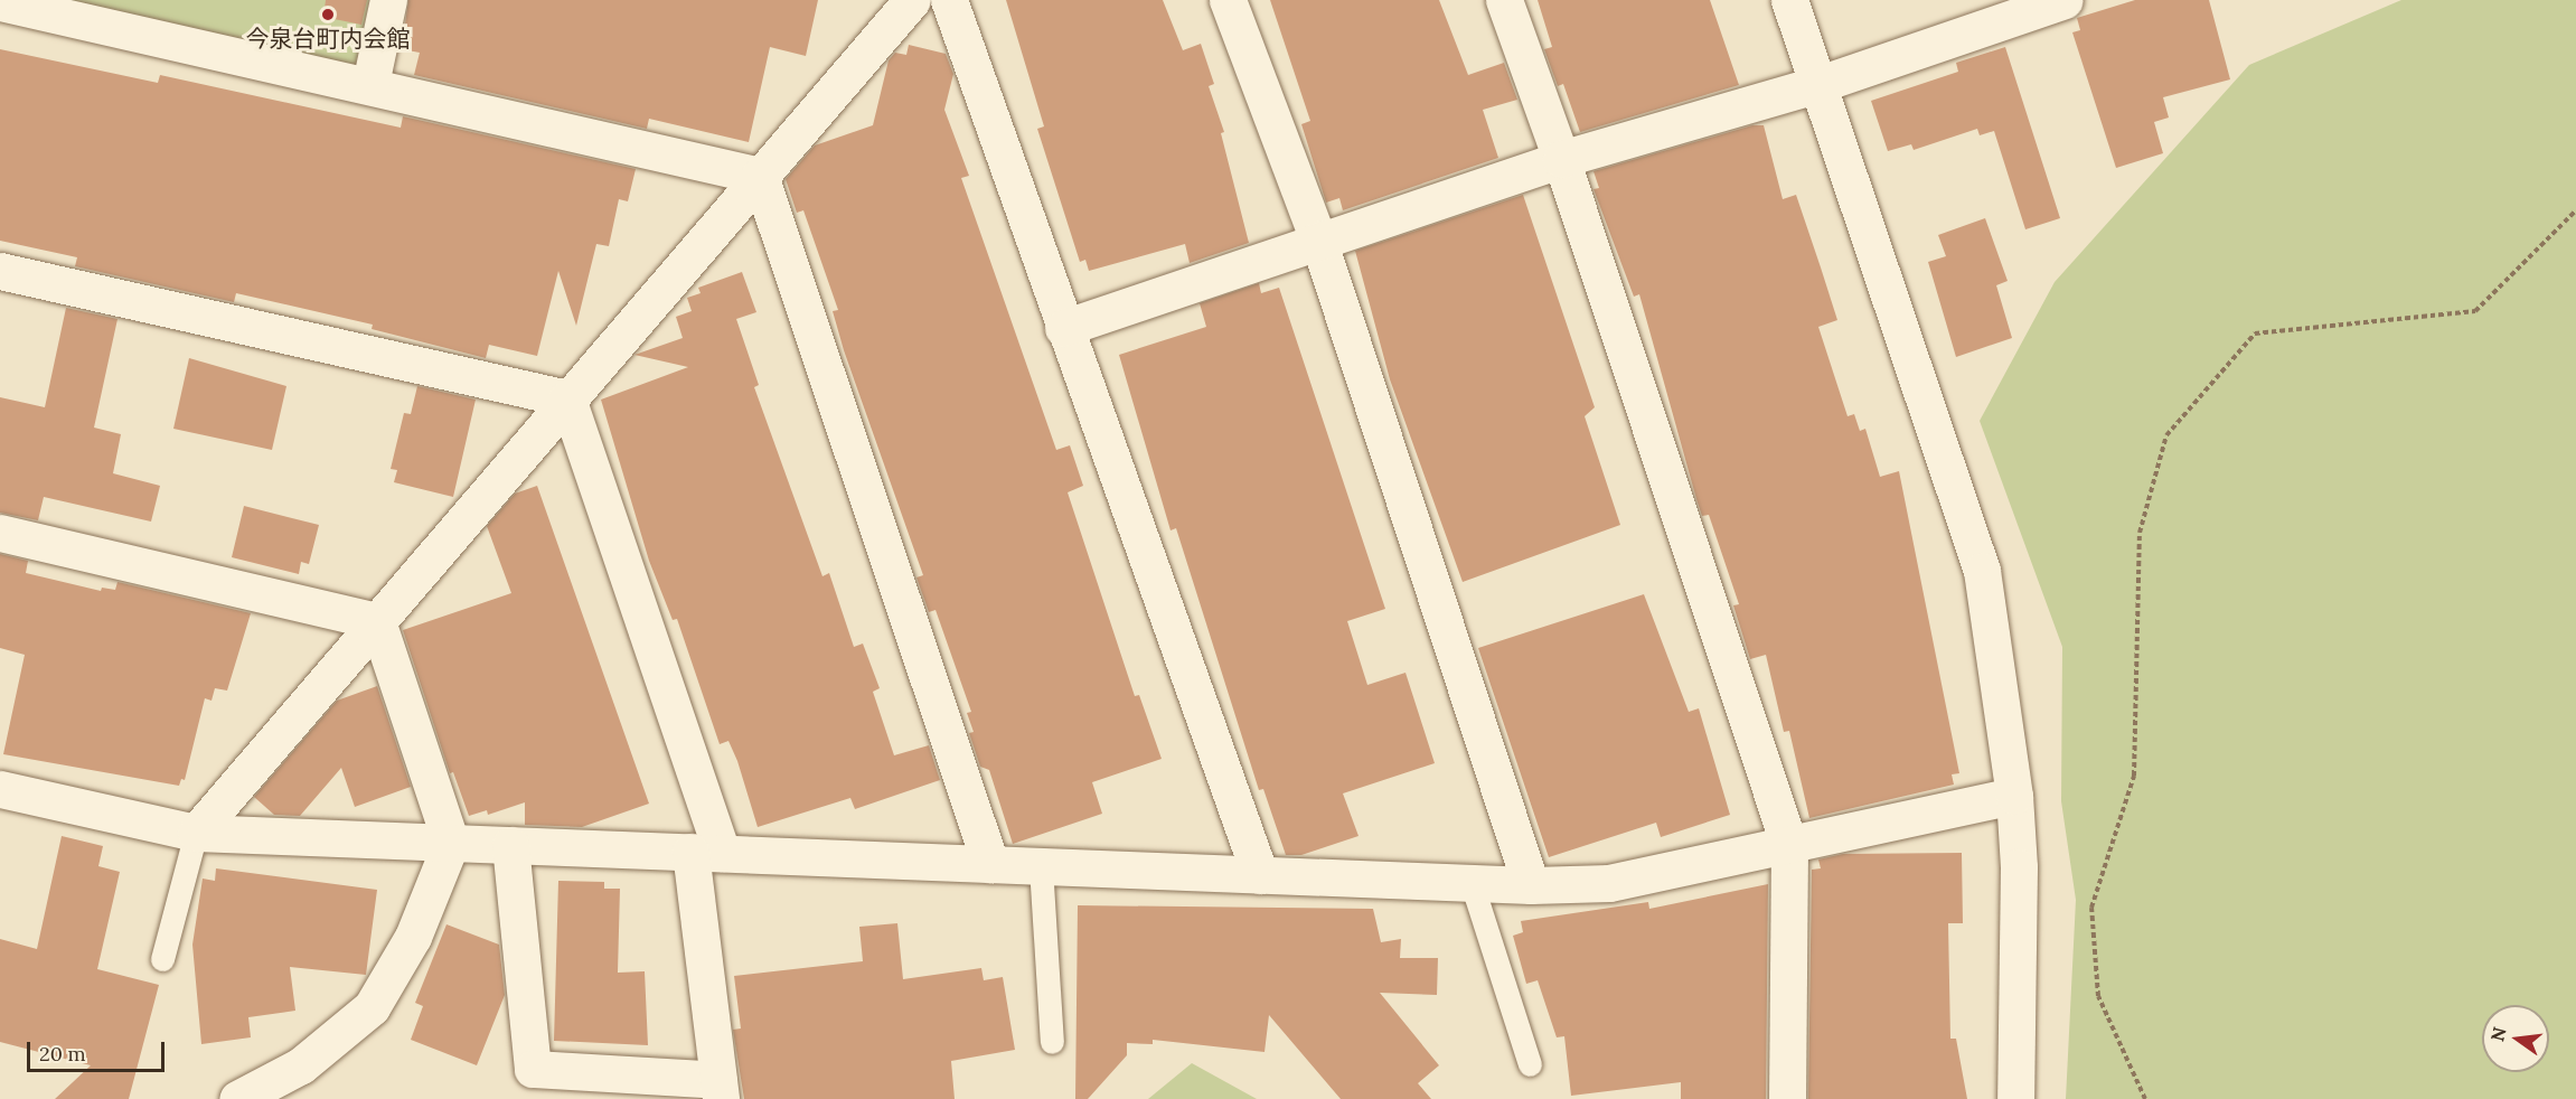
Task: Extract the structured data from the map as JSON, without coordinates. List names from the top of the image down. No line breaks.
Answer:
{"places":["今泉台町内会館"],"scale_bar":"20 m","north":"left"}
